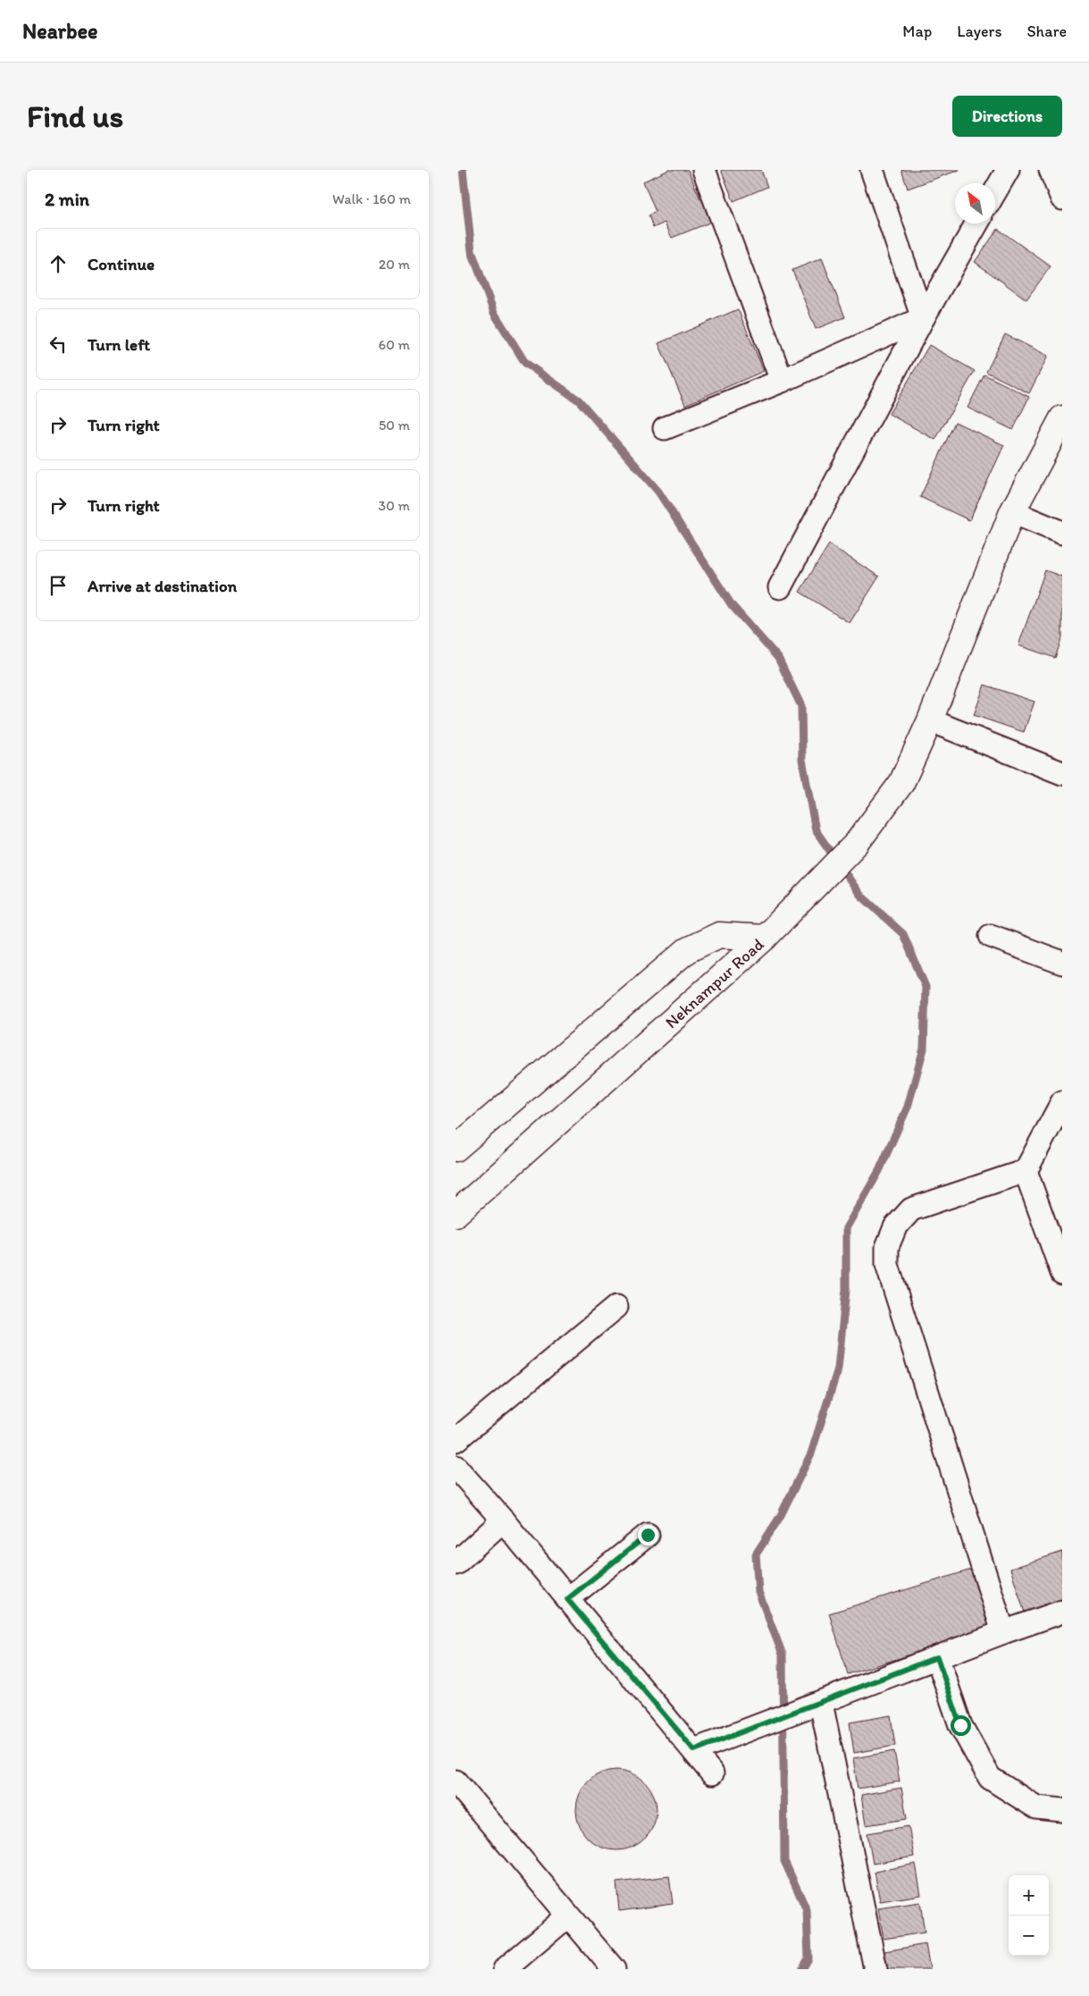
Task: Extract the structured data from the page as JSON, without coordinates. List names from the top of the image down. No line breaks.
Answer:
{"streets":{"street":["Neknampur Road"]},"north":"top left","page":{"header":"Nearbee","nav":["Map","Layers","Share"],"buttons":"Directions","title":"Find us","heading":["2 min","Walk · 160 m"],"list":[["Continue","20 m"],["Turn left","60 m"],["Turn right","50 m"],["Turn right","30 m"],"Arrive at destination"],"map_buttons":["+","−"]}}
